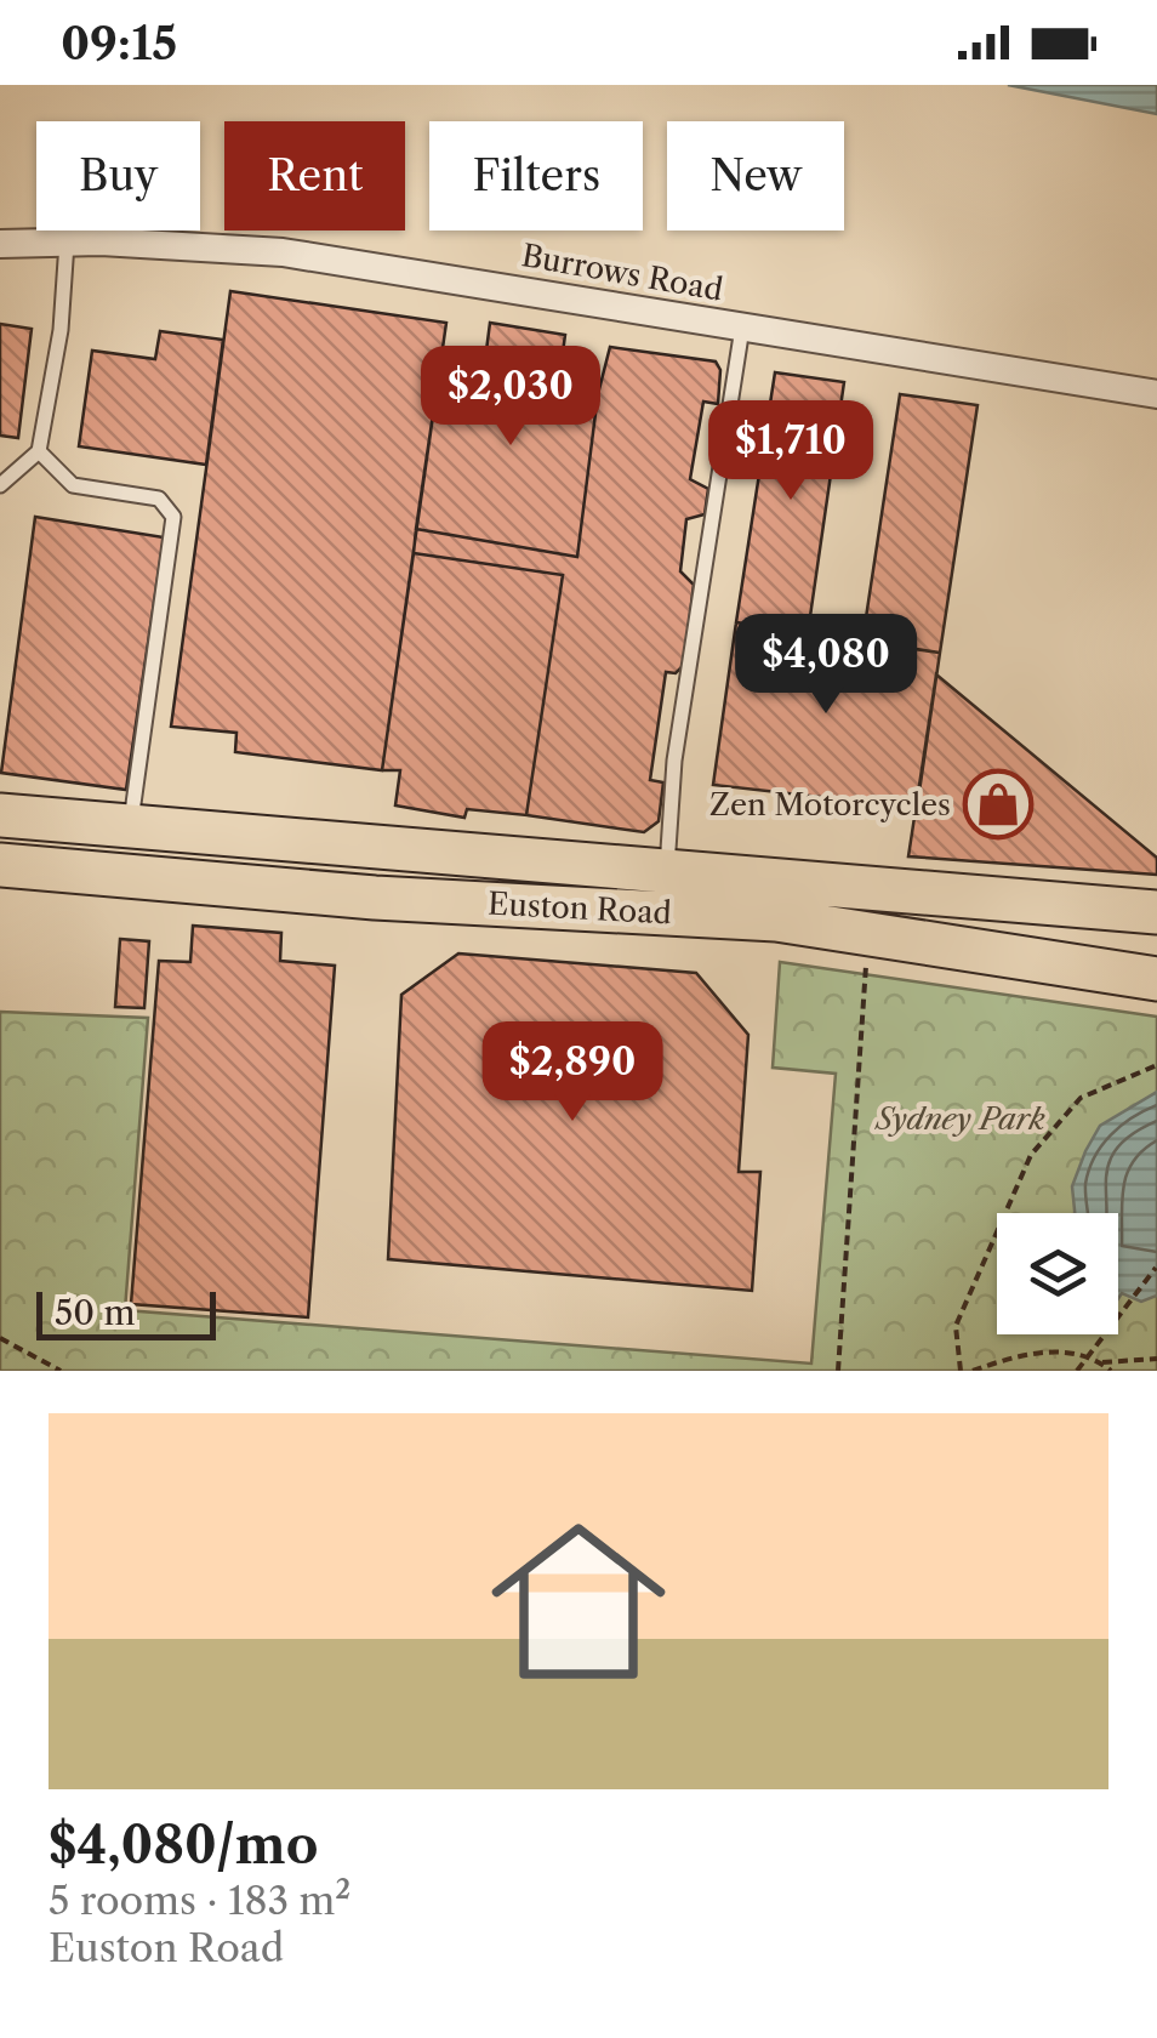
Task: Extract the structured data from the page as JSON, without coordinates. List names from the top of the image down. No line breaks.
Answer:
{"streets":{"main road":["Euston Road"],"street":["Burrows Road"]},"parks":["Sydney Park"],"places":{"shop":["Zen Motorcycles"]},"scale_bar":"50 m","page":{"status":"09:15","chip":["Buy","Rent","Filters","New"],"price":["$2,030","$1,710","$4,080","$2,890"],"scale":"50 m","list":[{"name":"$4,080/mo","note":"5 rooms · 183 m² · Euston Road"}]}}
